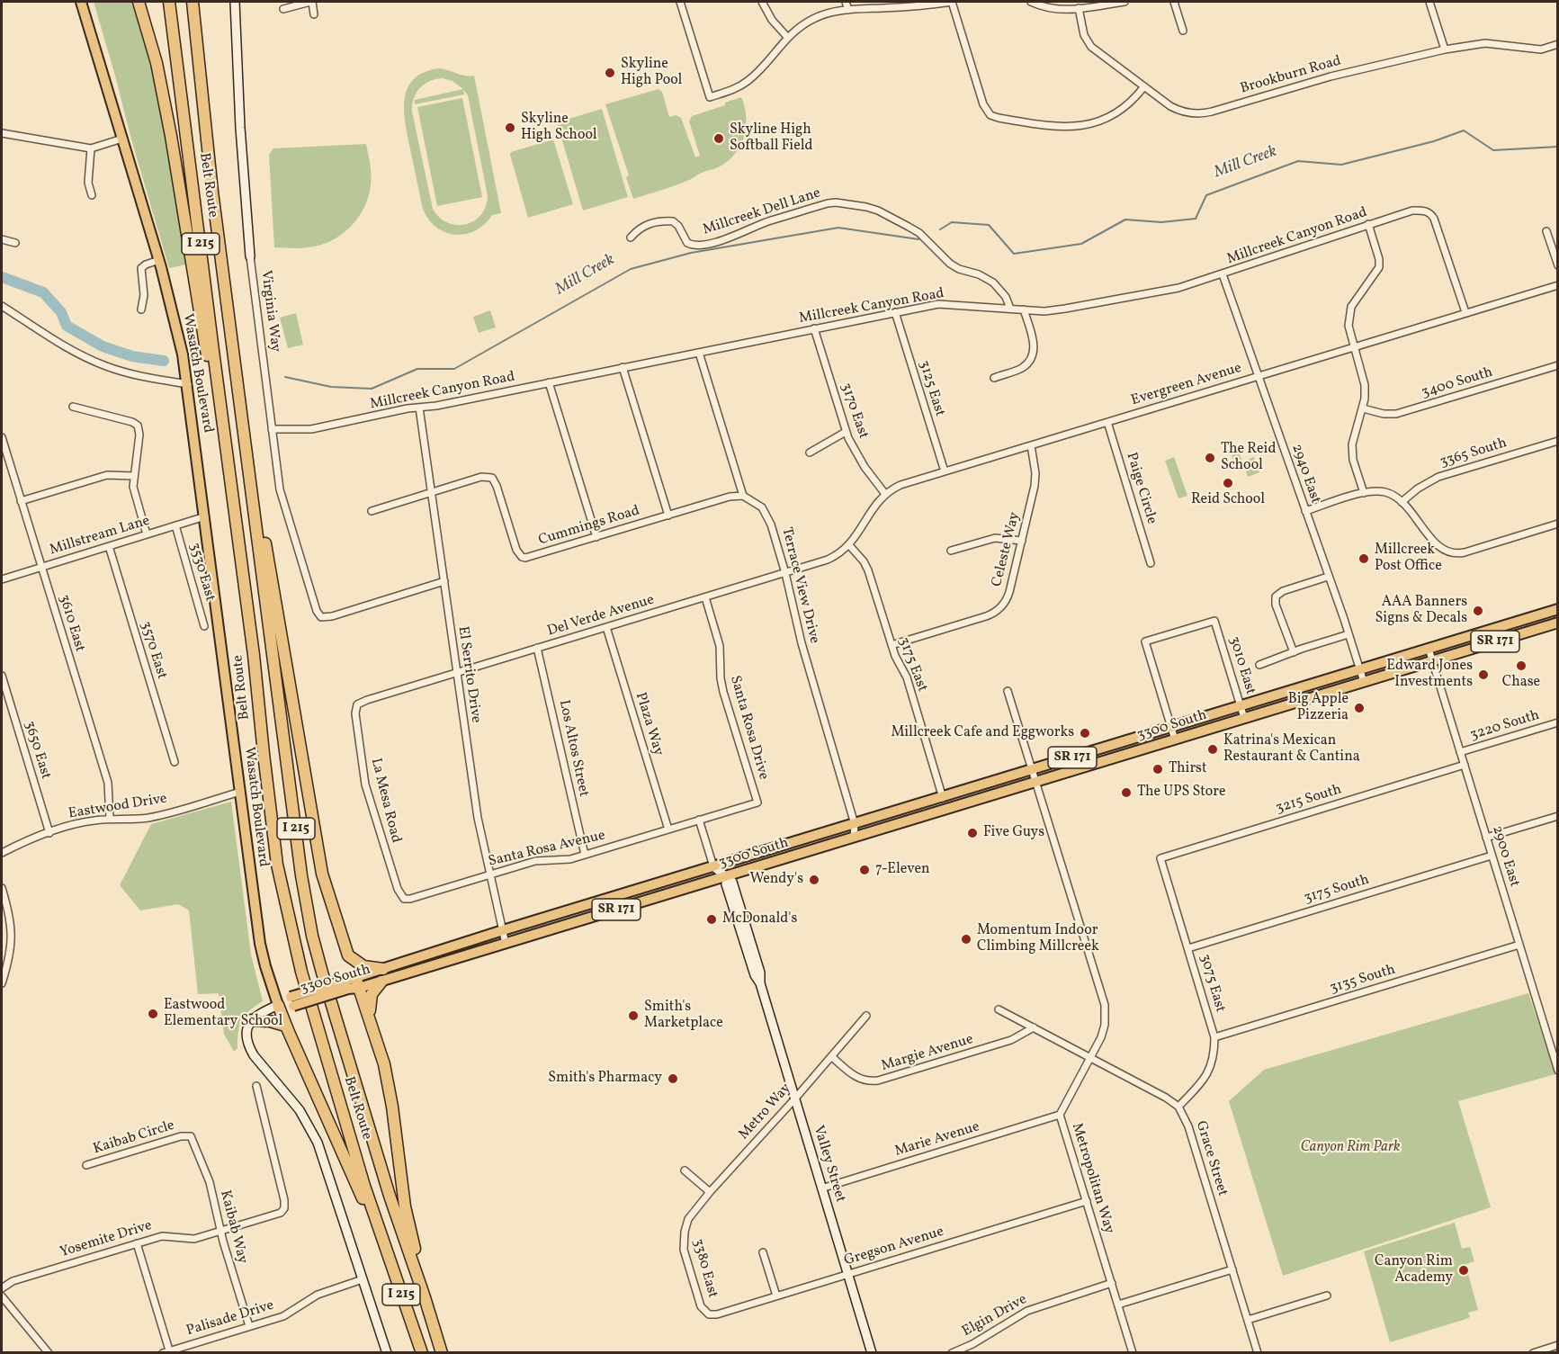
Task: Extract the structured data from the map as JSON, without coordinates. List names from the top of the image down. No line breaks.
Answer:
{"streets":{"highway":["Belt Route","I 215"],"main road":["Wasatch Boulevard","SR 171","3300 South"],"street":["Brookburn Road","Millcreek Dell Lane","Millcreek Canyon Road","Virginia Way","3400 South","Evergreen Avenue","3125 East","3170 East","3365 South","2940 East","Paige Circle","Cummings Road","Millstream Lane","Celeste Way","3530 East","Terrace View Drive","Del Verde Avenue","3610 East","3570 East","3175 East","3010 East","El Serrito Drive","Plaza Way","3220 South","Santa Rosa Drive","Los Altos Street","3650 East","3215 South","La Mesa Road","Eastwood Drive","Santa Rosa Avenue","2900 East","3175 South","3135 South","3075 East","Margie Avenue","Metro Way","Kaibab Circle","Marie Avenue","Grace Street","Valley Street","Metropolitan Way","Kaibab Way","Yosemite Drive","Gregson Avenue","3380 East","Elgin Drive","Palisade Drive"]},"crossings":[["Millcreek Dell Lane","Millcreek Canyon Road"],["Millcreek Canyon Road","Virginia Way"],["Millcreek Canyon Road","Evergreen Avenue"],["Millcreek Canyon Road","3125 East"],["Millcreek Canyon Road","3170 East"],["Millcreek Canyon Road","2940 East"],["Millcreek Canyon Road","El Serrito Drive"],["Virginia Way","El Serrito Drive"],["Wasatch Boulevard","Millstream Lane"],["Wasatch Boulevard","3300 South"],["Wasatch Boulevard","Eastwood Drive"],["Evergreen Avenue","3125 East"],["Evergreen Avenue","3170 East"],["Evergreen Avenue","2940 East"],["Evergreen Avenue","Paige Circle"],["Evergreen Avenue","Celeste Way"],["Evergreen Avenue","Del Verde Avenue"],["Evergreen Avenue","3175 East"],["2940 East","3300 South"],["Cummings Road","Terrace View Drive"],["Cummings Road","El Serrito Drive"],["Millstream Lane","3530 East"],["Millstream Lane","3610 East"],["Millstream Lane","3570 East"],["Celeste Way","3175 East"],["Terrace View Drive","Del Verde Avenue"],["Terrace View Drive","3300 South"],["Del Verde Avenue","3175 East"],["Del Verde Avenue","El Serrito Drive"],["Del Verde Avenue","Plaza Way"],["Del Verde Avenue","Santa Rosa Drive"],["Del Verde Avenue","Los Altos Street"],["Del Verde Avenue","La Mesa Road"],["3610 East","Eastwood Drive"],["3175 East","3300 South"],["3010 East","3300 South"],["El Serrito Drive","3300 South"],["El Serrito Drive","Santa Rosa Avenue"],["Plaza Way","Santa Rosa Avenue"],["3300 South","2900 East"],["3300 South","Valley Street"],["3300 South","Metropolitan Way"],["3220 South","2900 East"],["Santa Rosa Drive","Santa Rosa Avenue"],["Los Altos Street","Santa Rosa Avenue"],["3650 East","Eastwood Drive"],["3215 South","2900 East"],["3215 South","3075 East"],["La Mesa Road","Santa Rosa Avenue"],["2900 East","3175 South"],["2900 East","3135 South"],["3175 South","3075 East"],["3135 South","3075 East"],["3075 East","Grace Street"],["Margie Avenue","Metro Way"],["Margie Avenue","Grace Street"],["Metro Way","Valley Street"],["Metro Way","3380 East"],["Kaibab Circle","Kaibab Way"],["Marie Avenue","Valley Street"],["Marie Avenue","Metropolitan Way"],["Grace Street","Metropolitan Way"],["Valley Street","Gregson Avenue"],["Metropolitan Way","Gregson Avenue"],["Metropolitan Way","Elgin Drive"],["Kaibab Way","Yosemite Drive"],["Kaibab Way","Palisade Drive"],["Gregson Avenue","3380 East"]],"water":["Mill Creek"],"parks":["Canyon Rim Park"],"places":["Skyline High Pool","Skyline High School","Skyline High Softball Field","The Reid School","Reid School","Millcreek Post Office","AAA Banners Signs & Decals","Chase","Edward Jones Investments","Big Apple Pizzeria","Millcreek Cafe and Eggworks","Katrina's Mexican Restaurant & Cantina","Thirst","The UPS Store","Five Guys","7-Eleven","Wendy's","McDonald's","Momentum Indoor Climbing Millcreek","Eastwood Elementary School","Smith's Marketplace","Smith's Pharmacy","Canyon Rim Academy"]}
